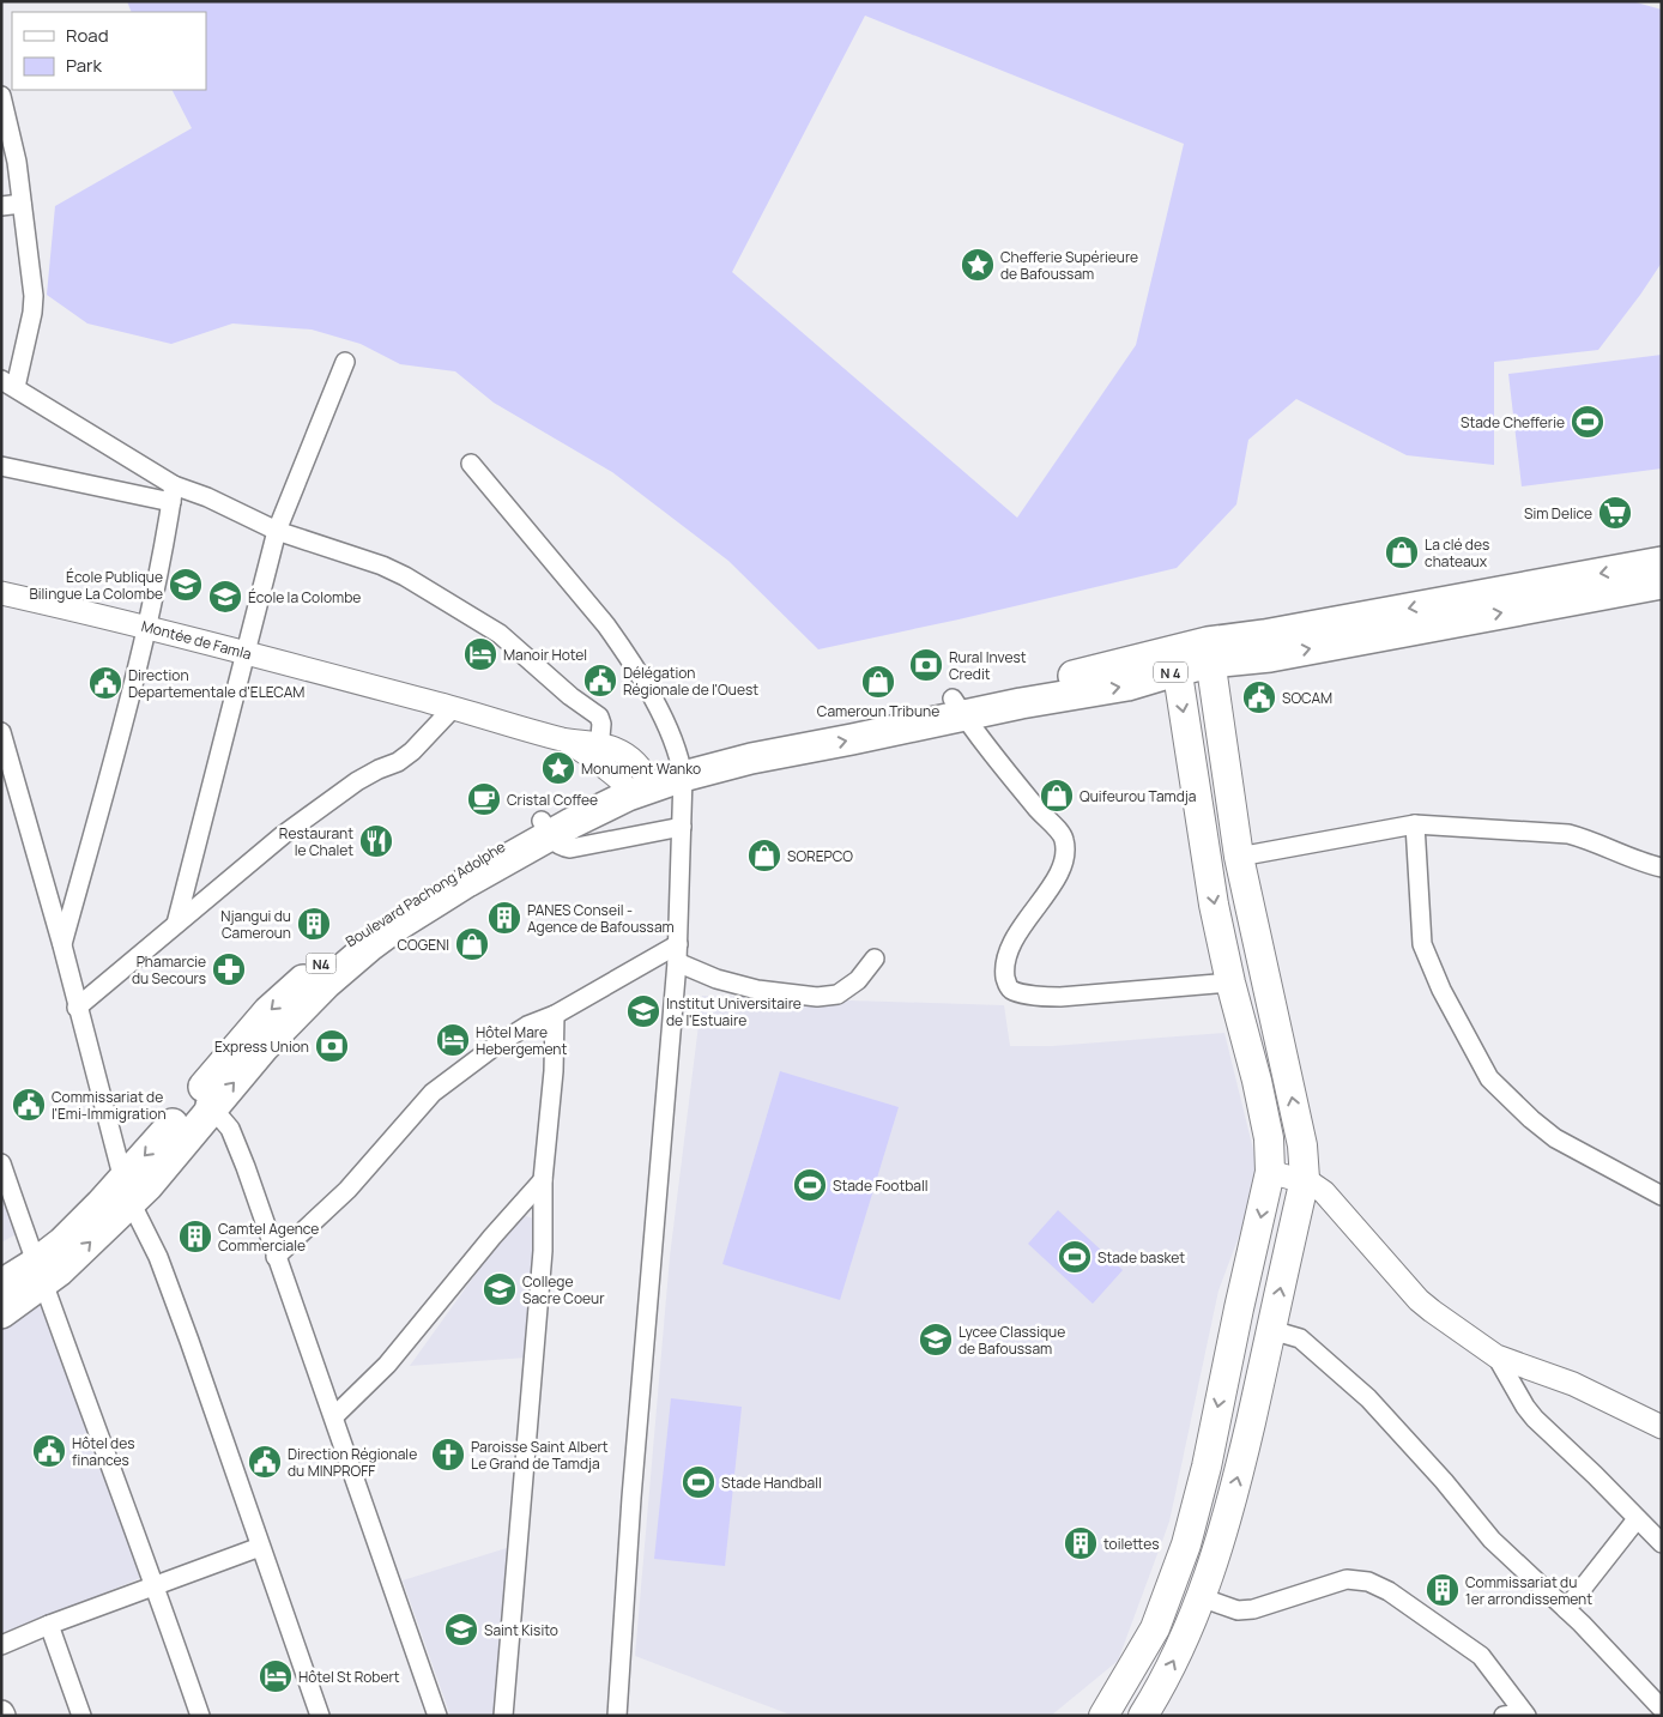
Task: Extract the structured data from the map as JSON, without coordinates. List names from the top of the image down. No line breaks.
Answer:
{"streets":{"highway":["N 4","Boulevard Pachong Adolphe","N4"],"street":["Montée de Famla"]},"crossings":[["Montée de Famla","Boulevard Pachong Adolphe"],["N 4","Boulevard Pachong Adolphe"]],"places":{"place":["Chefferie Supérieure de Bafoussam","Monument Wanko"],"sports":["Stade Chefferie","Stade Football","Stade basket","Stade Handball"],"supermarket":["Sim Delice"],"shop":["La clé des chateaux","Cameroun Tribune","Quifeurou Tamdja","SOREPCO","COGENI"],"school or university":["École Publique Bilingue La Colombe","École la Colombe","Institut Universitaire de l'Estuaire","College Sacre Coeur","Lycee Classique de Bafoussam","Saint Kisito"],"hotel":["Manoir Hotel","Hôtel Mare Hebergement","Hôtel St Robert"],"bank":["Rural Invest Credit","Express Union"],"public building":["Délégation Régionale de l'Ouest","Direction Departementale d'ELECAM","SOCAM","Commissariat de l'Emi-Immigration","Hôtel des finances","Direction Régionale du MINPROFF"],"cafe":["Cristal Coffee"],"restaurant":["Restaurant le Chalet"],"building":["PANES Conseil - Agence de Bafoussam","Njangui du Cameroun","Camtel Agence Commerciale","toilettes","Commissariat du 1er arrondissement"],"pharmacy":["Phamarcie du Secours"],"church":["Paroisse Saint Albert Le Grand de Tamdja"]},"legend":["Road","Park"]}
